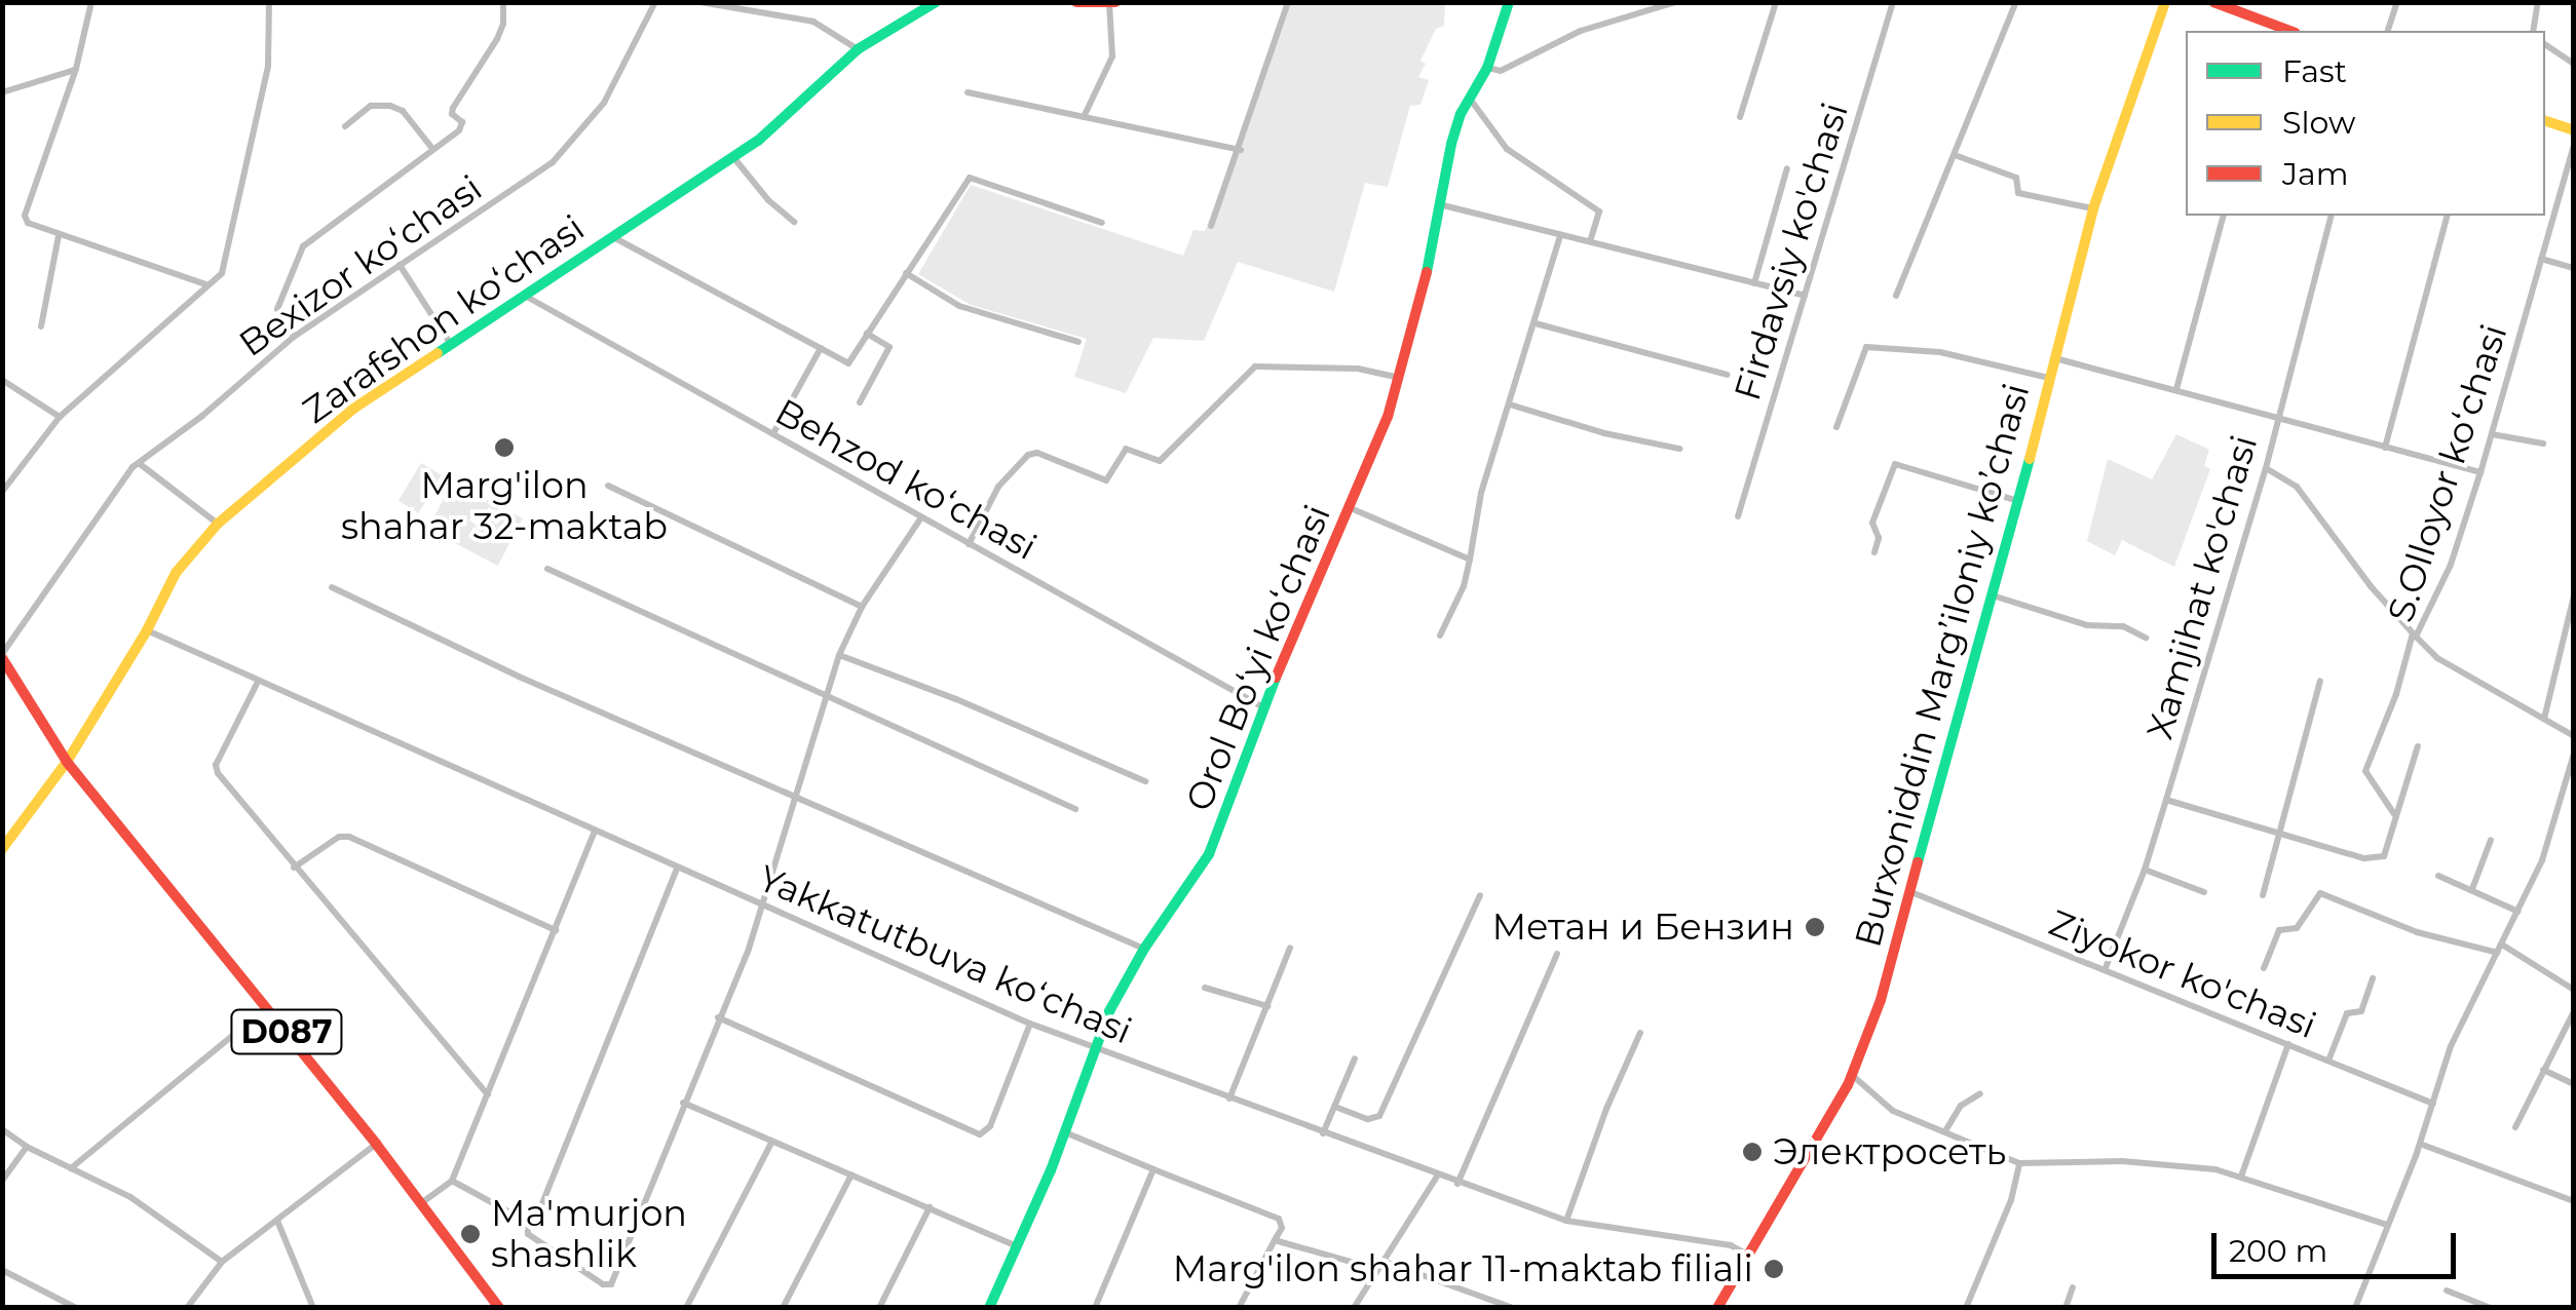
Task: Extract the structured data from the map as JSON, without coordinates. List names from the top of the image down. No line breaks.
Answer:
{"streets":{"main road":["Zarafshon koʻchasi","Orol Boʻyi koʻchasi","Burxoniddin Marg’iloniy ko’chasi","D087"],"street":["Firdavsiy ko'chasi","Bexizor koʻchasi","S.Olloyor koʻchasi","Behzod koʻchasi","Xamjihat ko'chasi","Yakkatutbuva koʻchasi","Ziyokor ko'chasi"]},"crossings":[["Bexizor koʻchasi","D087"],["Zarafshon koʻchasi","Behzod koʻchasi"],["Zarafshon koʻchasi","Yakkatutbuva koʻchasi"],["Zarafshon koʻchasi","D087"],["Behzod koʻchasi","Orol Boʻyi koʻchasi"],["Xamjihat ko'chasi","Ziyokor ko'chasi"],["Orol Boʻyi koʻchasi","Yakkatutbuva koʻchasi"],["Burxoniddin Marg’iloniy ko’chasi","Yakkatutbuva koʻchasi"],["Burxoniddin Marg’iloniy ko’chasi","Ziyokor ko'chasi"]],"places":["Marg'ilon shahar 32-maktab","Метан и Бензин","Электросеть","Ma'murjon shashlik","Marg'ilon shahar 11-maktab filiali"],"legend":["Fast","Slow","Jam"],"scale_bar":"200 m"}
